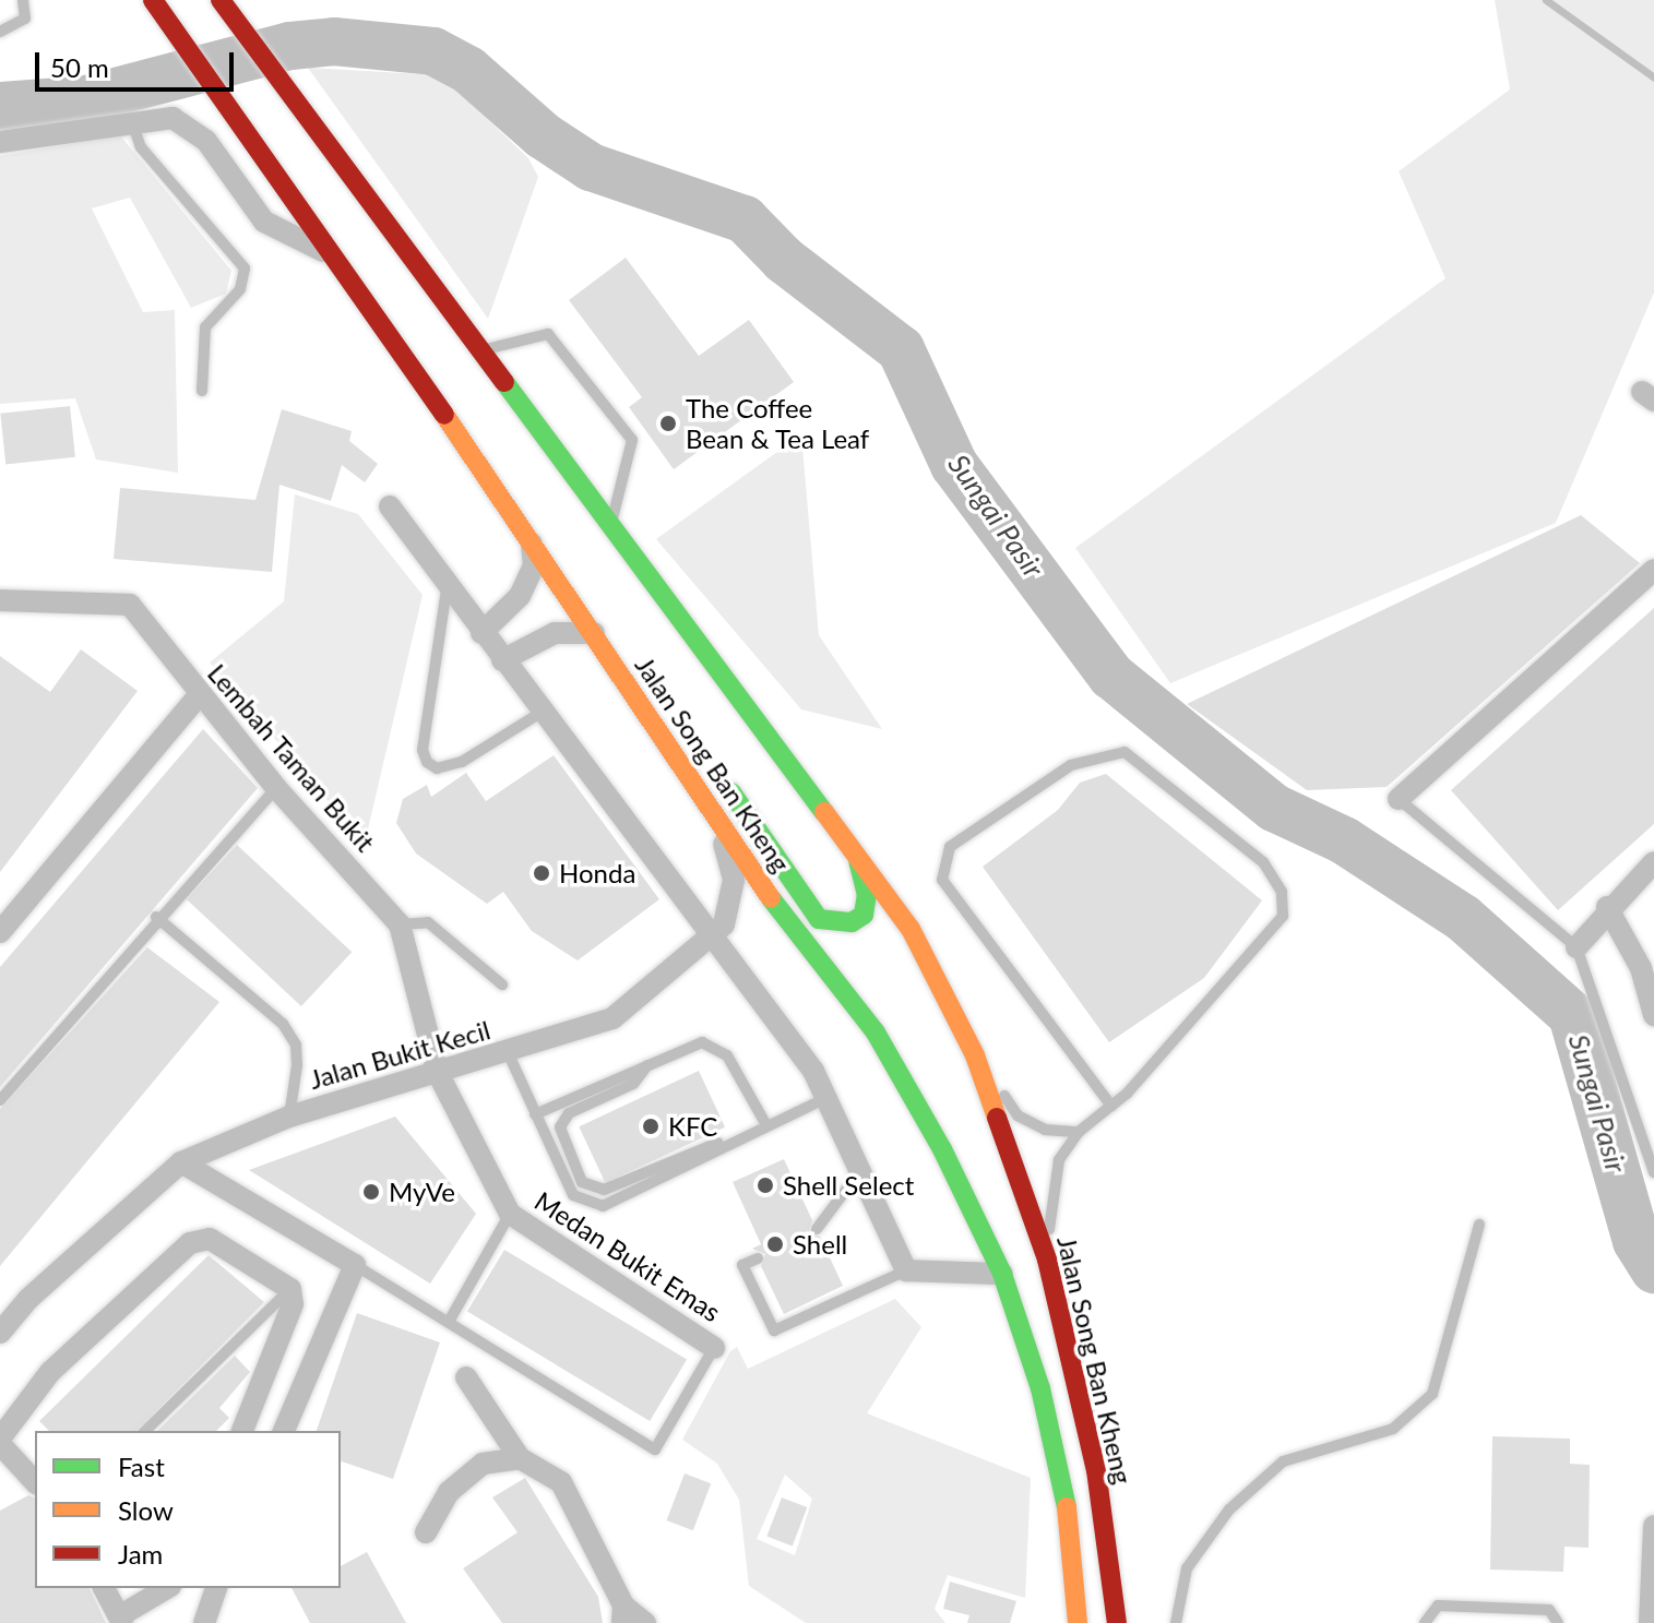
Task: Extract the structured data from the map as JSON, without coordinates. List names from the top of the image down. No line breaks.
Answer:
{"streets":{"main road":["Jalan Song Ban Kheng"],"street":["Lembah Taman Bukit","Jalan Bukit Kecil","Medan Bukit Emas"]},"crossings":[["Lembah Taman Bukit","Jalan Bukit Kecil"],["Lembah Taman Bukit","Medan Bukit Emas"],["Jalan Song Ban Kheng","Jalan Bukit Kecil"],["Jalan Bukit Kecil","Medan Bukit Emas"]],"water":["Sungai Pasir"],"places":["The Coffee Bean & Tea Leaf","Honda","KFC","Shell Select","MyVe","Shell"],"legend":["Fast","Slow","Jam"],"scale_bar":"50 m"}
